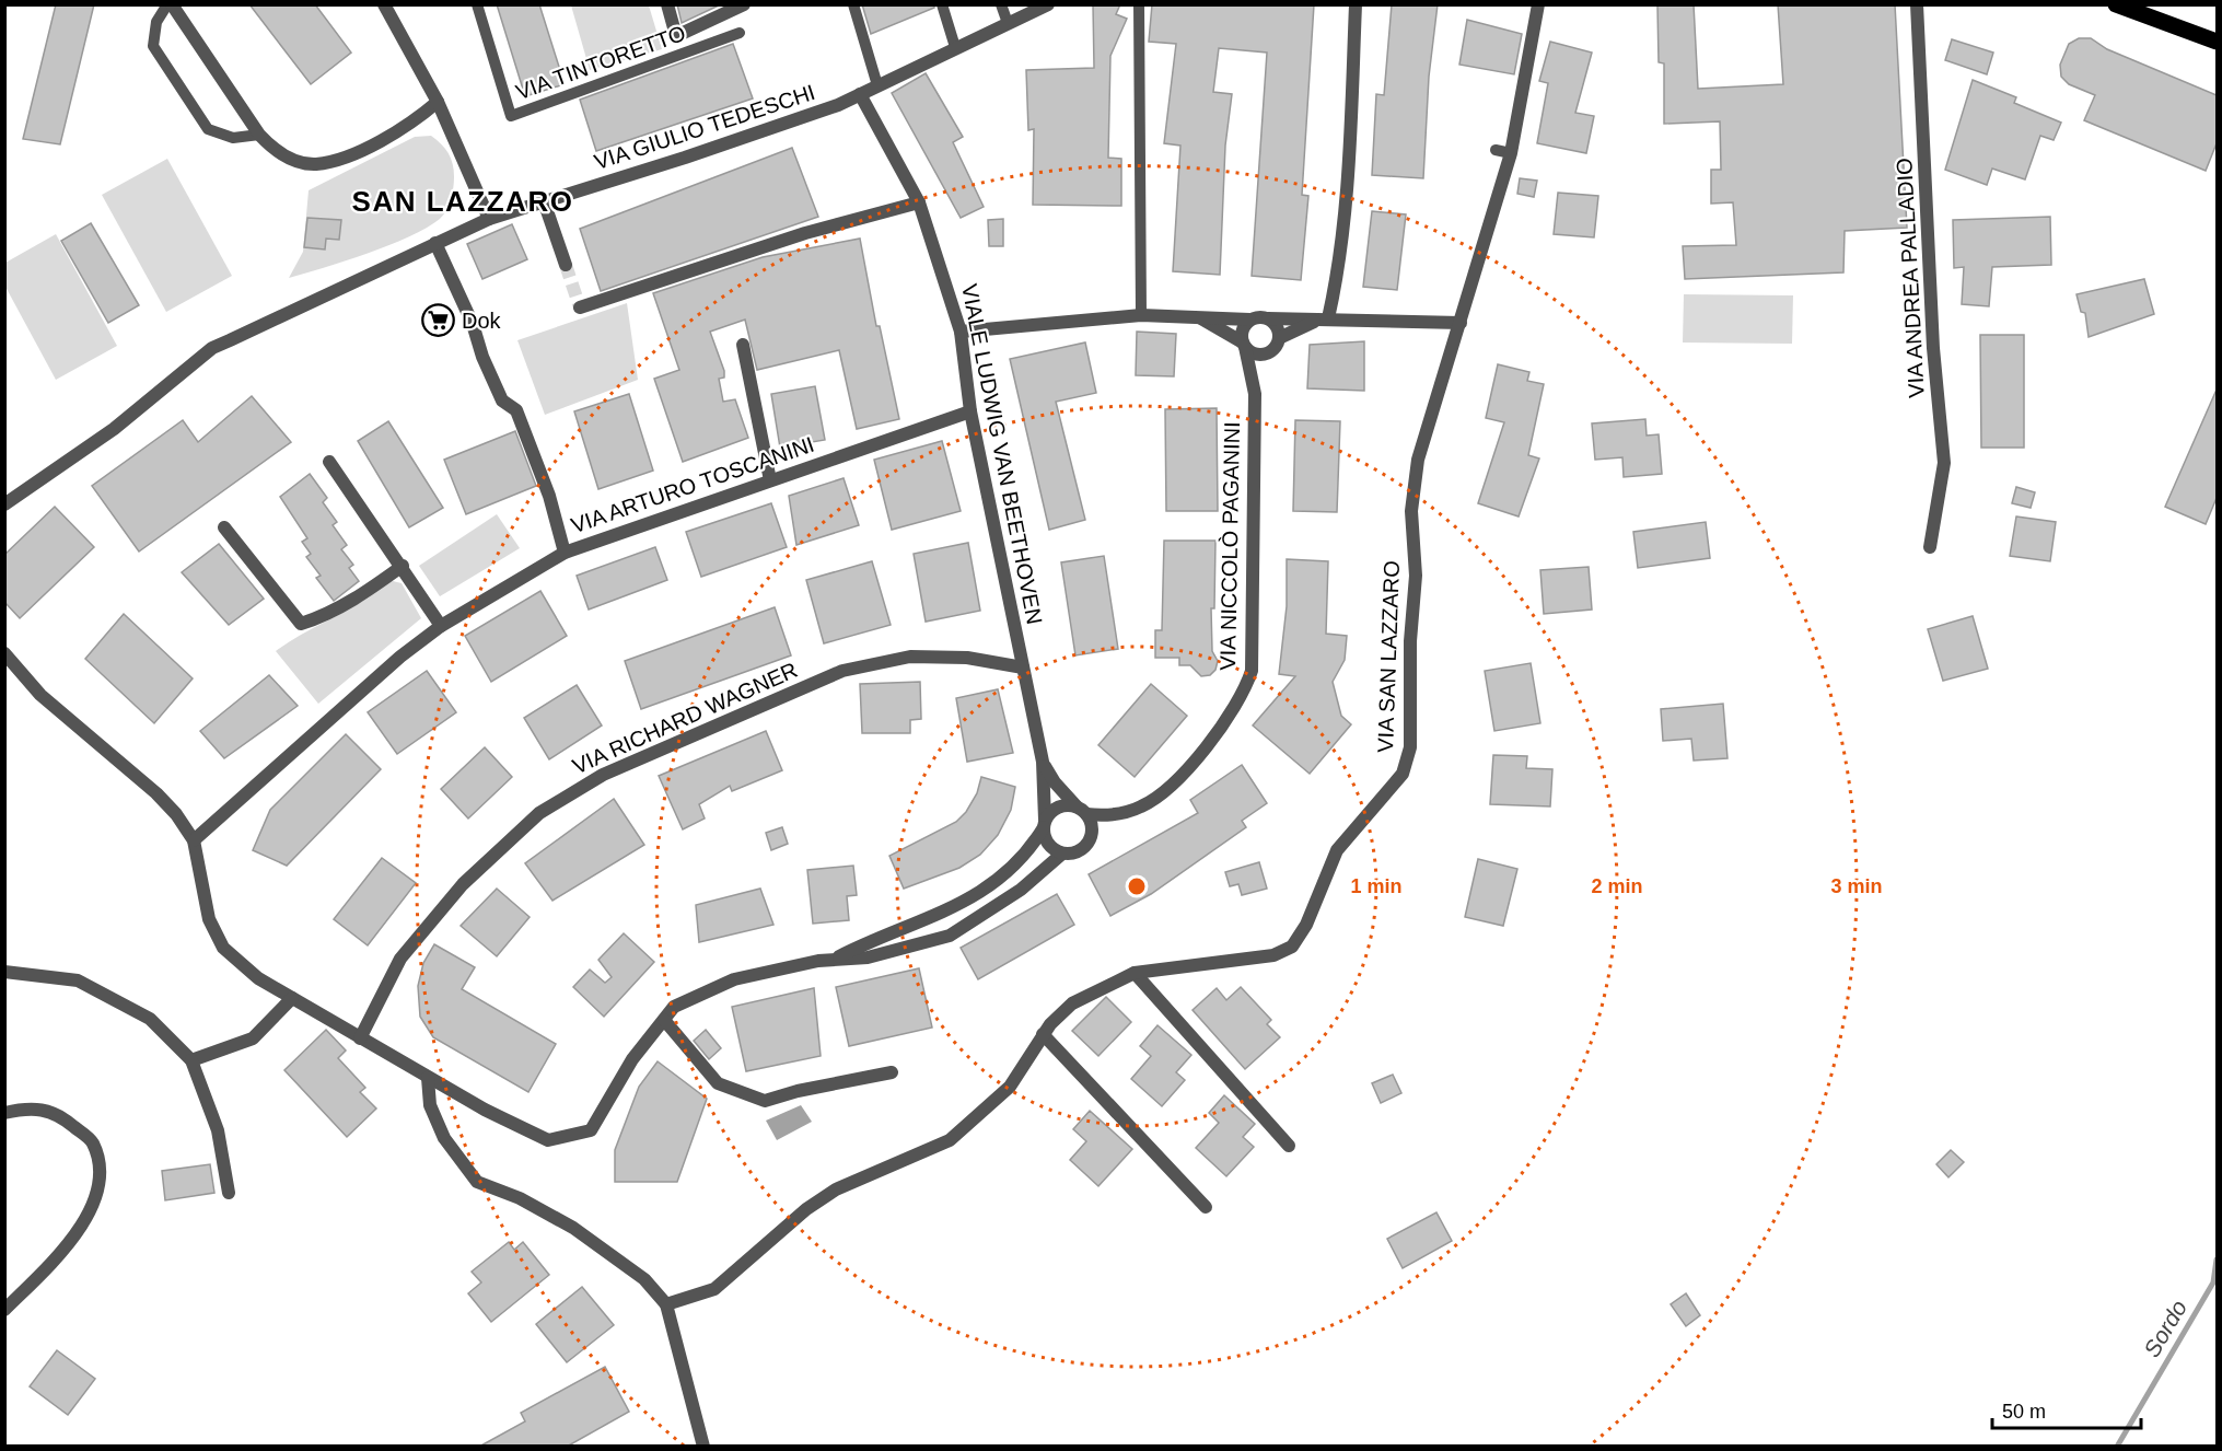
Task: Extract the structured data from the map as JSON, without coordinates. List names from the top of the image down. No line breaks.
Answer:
{"streets":{"street":["VIA GIULIO TEDESCHI","VIA ANDREA PALLADIO","VIALE LUDWIG VAN BEETHOVEN","VIA ARTURO TOSCANINI","VIA NICCOLÒ PAGANINI","VIA SAN LAZZARO","VIA RICHARD WAGNER"],"lane":["VIA TINTORETTO"]},"crossings":[["VIA GIULIO TEDESCHI","VIALE LUDWIG VAN BEETHOVEN"],["VIALE LUDWIG VAN BEETHOVEN","VIA ARTURO TOSCANINI"],["VIALE LUDWIG VAN BEETHOVEN","VIA NICCOLÒ PAGANINI"],["VIALE LUDWIG VAN BEETHOVEN","VIA RICHARD WAGNER"]],"districts":["SAN LAZZARO"],"water":["Sordo"],"places":{"supermarket":["Dok"]},"scale_bar":"50 m","rings":["1 min","2 min","3 min"]}
